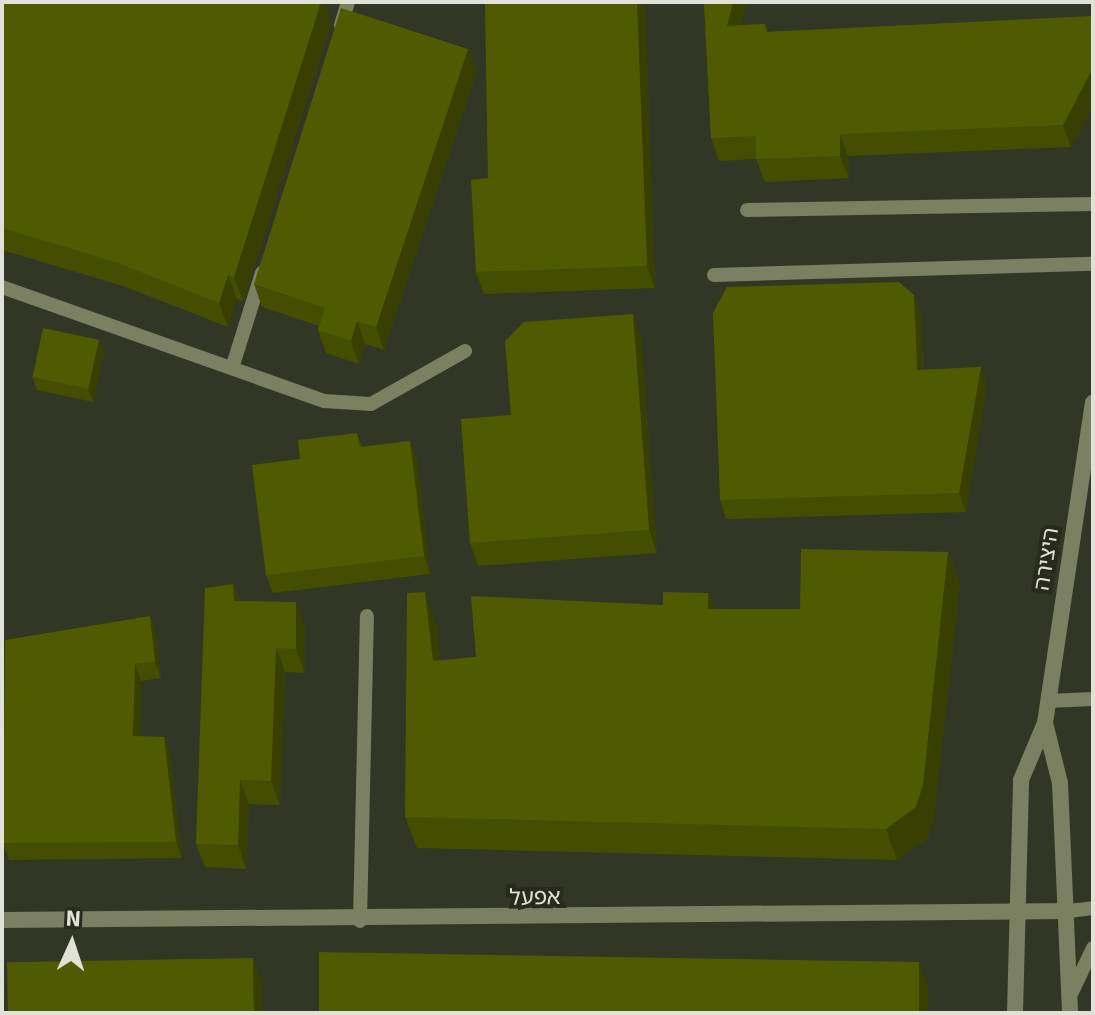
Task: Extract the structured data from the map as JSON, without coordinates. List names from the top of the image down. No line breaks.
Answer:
{"streets":{"street":["היצירה","אפעל"]},"crossings":[["היצירה","אפעל"]],"north":"top"}
